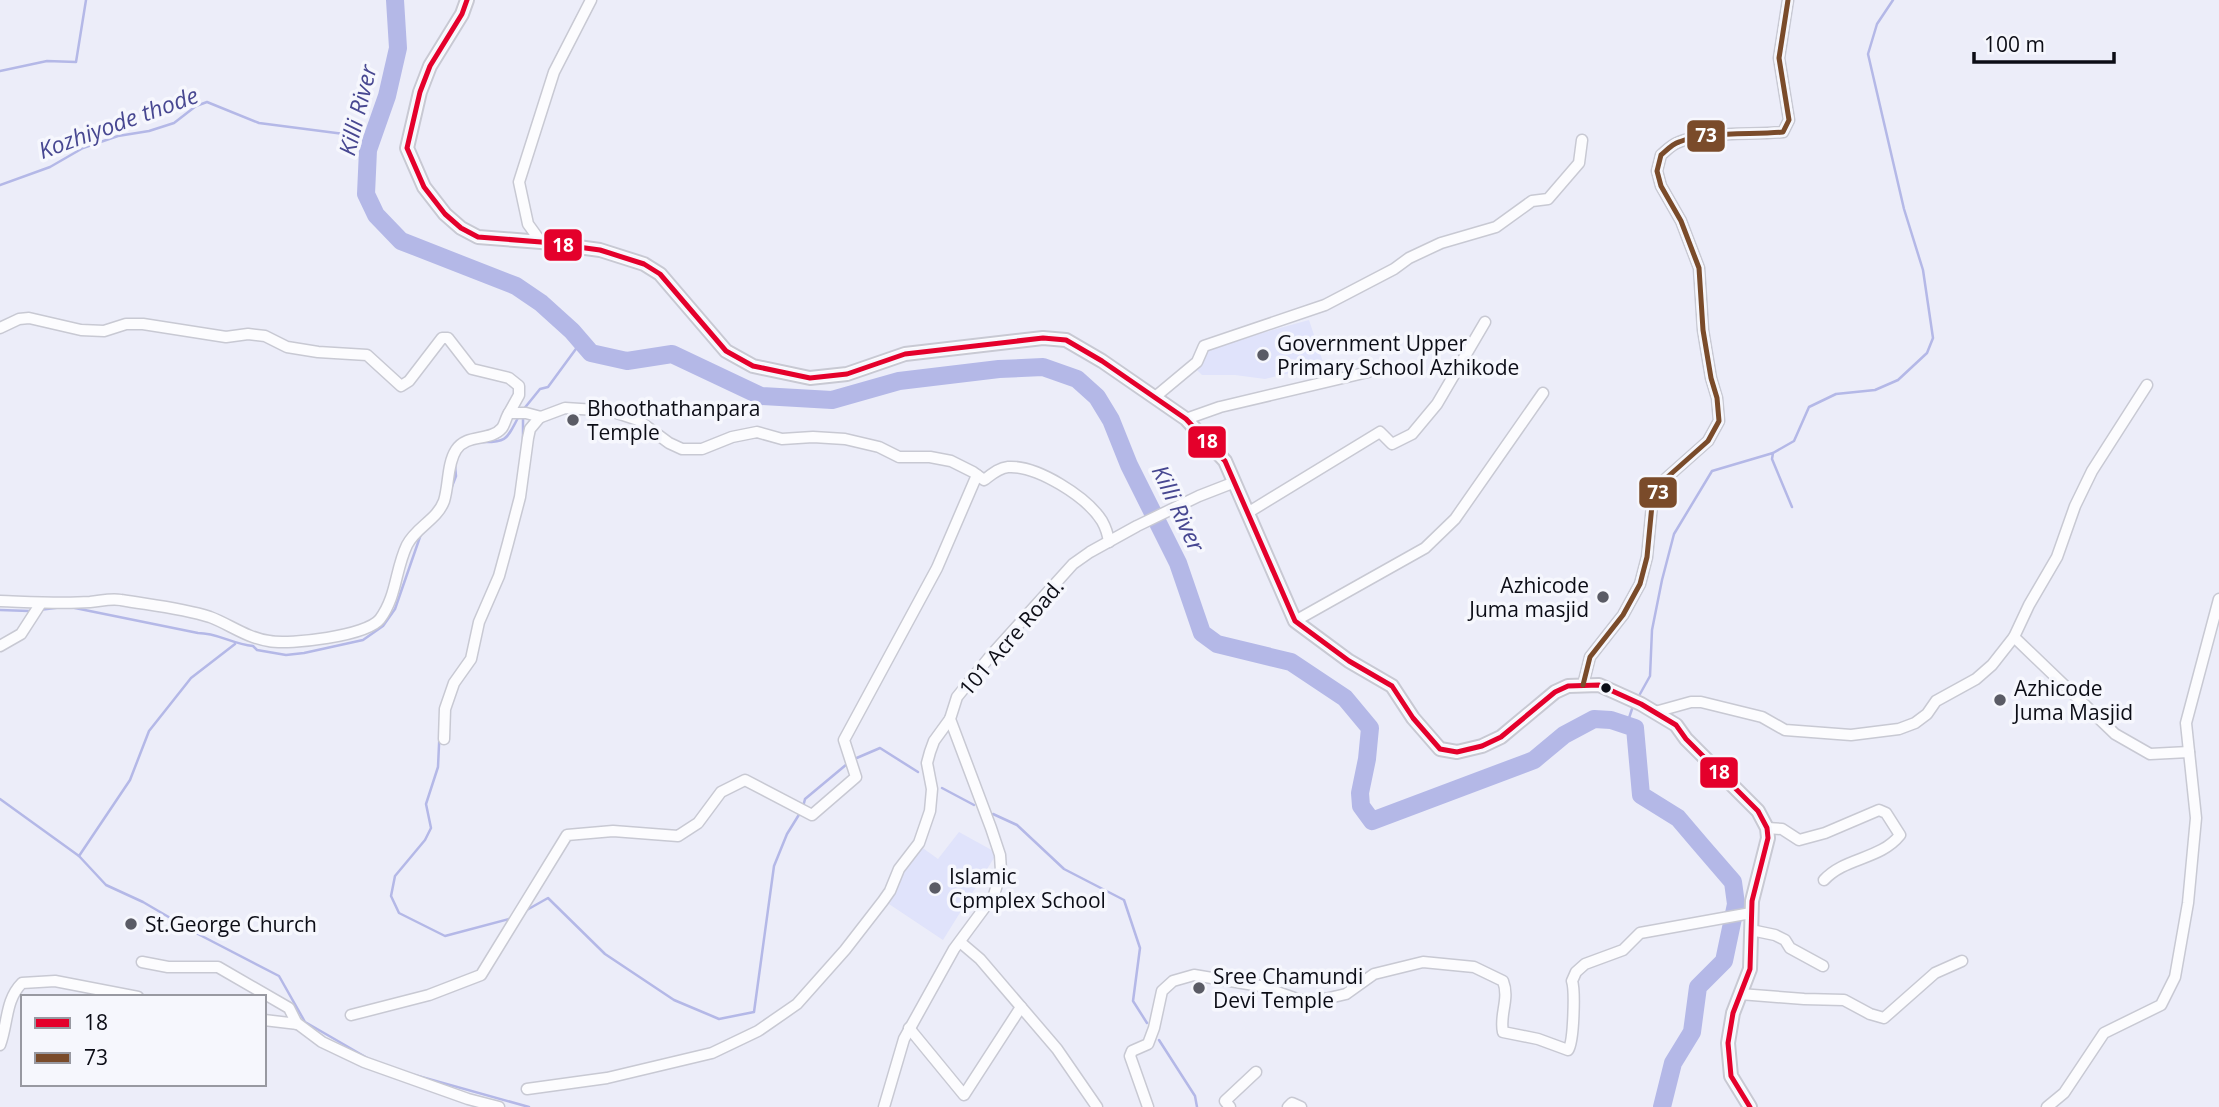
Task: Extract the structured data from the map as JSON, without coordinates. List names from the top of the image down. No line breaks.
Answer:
{"streets":{"street":["101 Acre Road."]},"water":["Killi River","Kozhiyode thode"],"places":["Government Upper Primary School Azhikode","Bhoothathanpara Temple","Azhicode Juma masjid","Azhicode Juma Masjid","Islamic Cpmplex School","St.George Church","Sree Chamundi Devi Temple"],"lines":["transit line 18","transit line 73"],"legend":["18","73"],"scale_bar":"100 m"}
